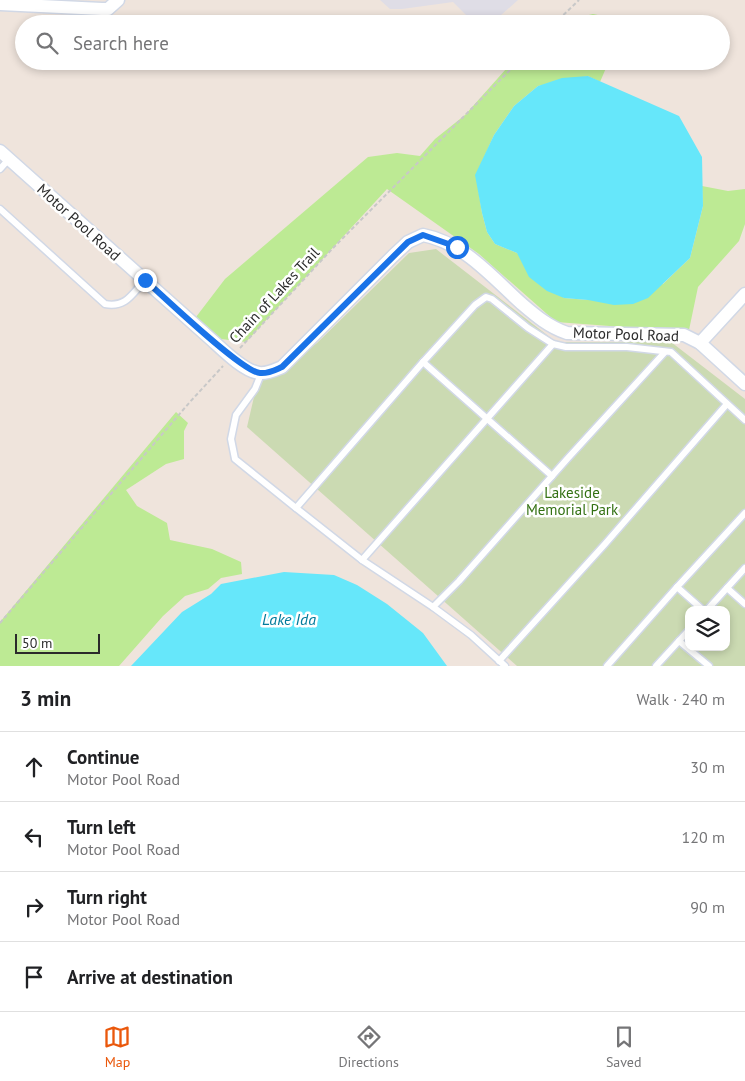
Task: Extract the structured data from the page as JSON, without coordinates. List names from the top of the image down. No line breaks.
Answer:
{"streets":{"street":["Motor Pool Road"],"path":["Chain of Lakes Trail"]},"crossings":[["Motor Pool Road","Chain of Lakes Trail"]],"water":["Lake Ida"],"parks":["Lakeside Memorial Park"],"scale_bar":"50 m","page":{"search":"Search here","scale":"50 m","heading":["3 min","Walk · 240 m"],"list":[["Continue","Motor Pool Road","30 m"],["Turn left","Motor Pool Road","120 m"],["Turn right","Motor Pool Road","90 m"],"Arrive at destination"],"nav":["Map","Directions","Saved"]}}
